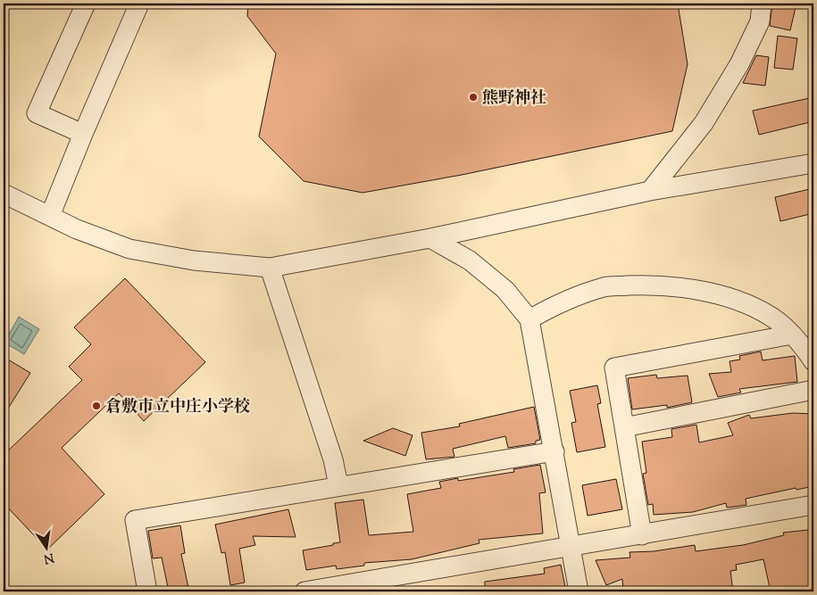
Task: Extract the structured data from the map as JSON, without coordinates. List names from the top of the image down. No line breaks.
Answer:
{"places":["熊野神社","倉敷市立中庄小学校"],"north":"bottom"}
